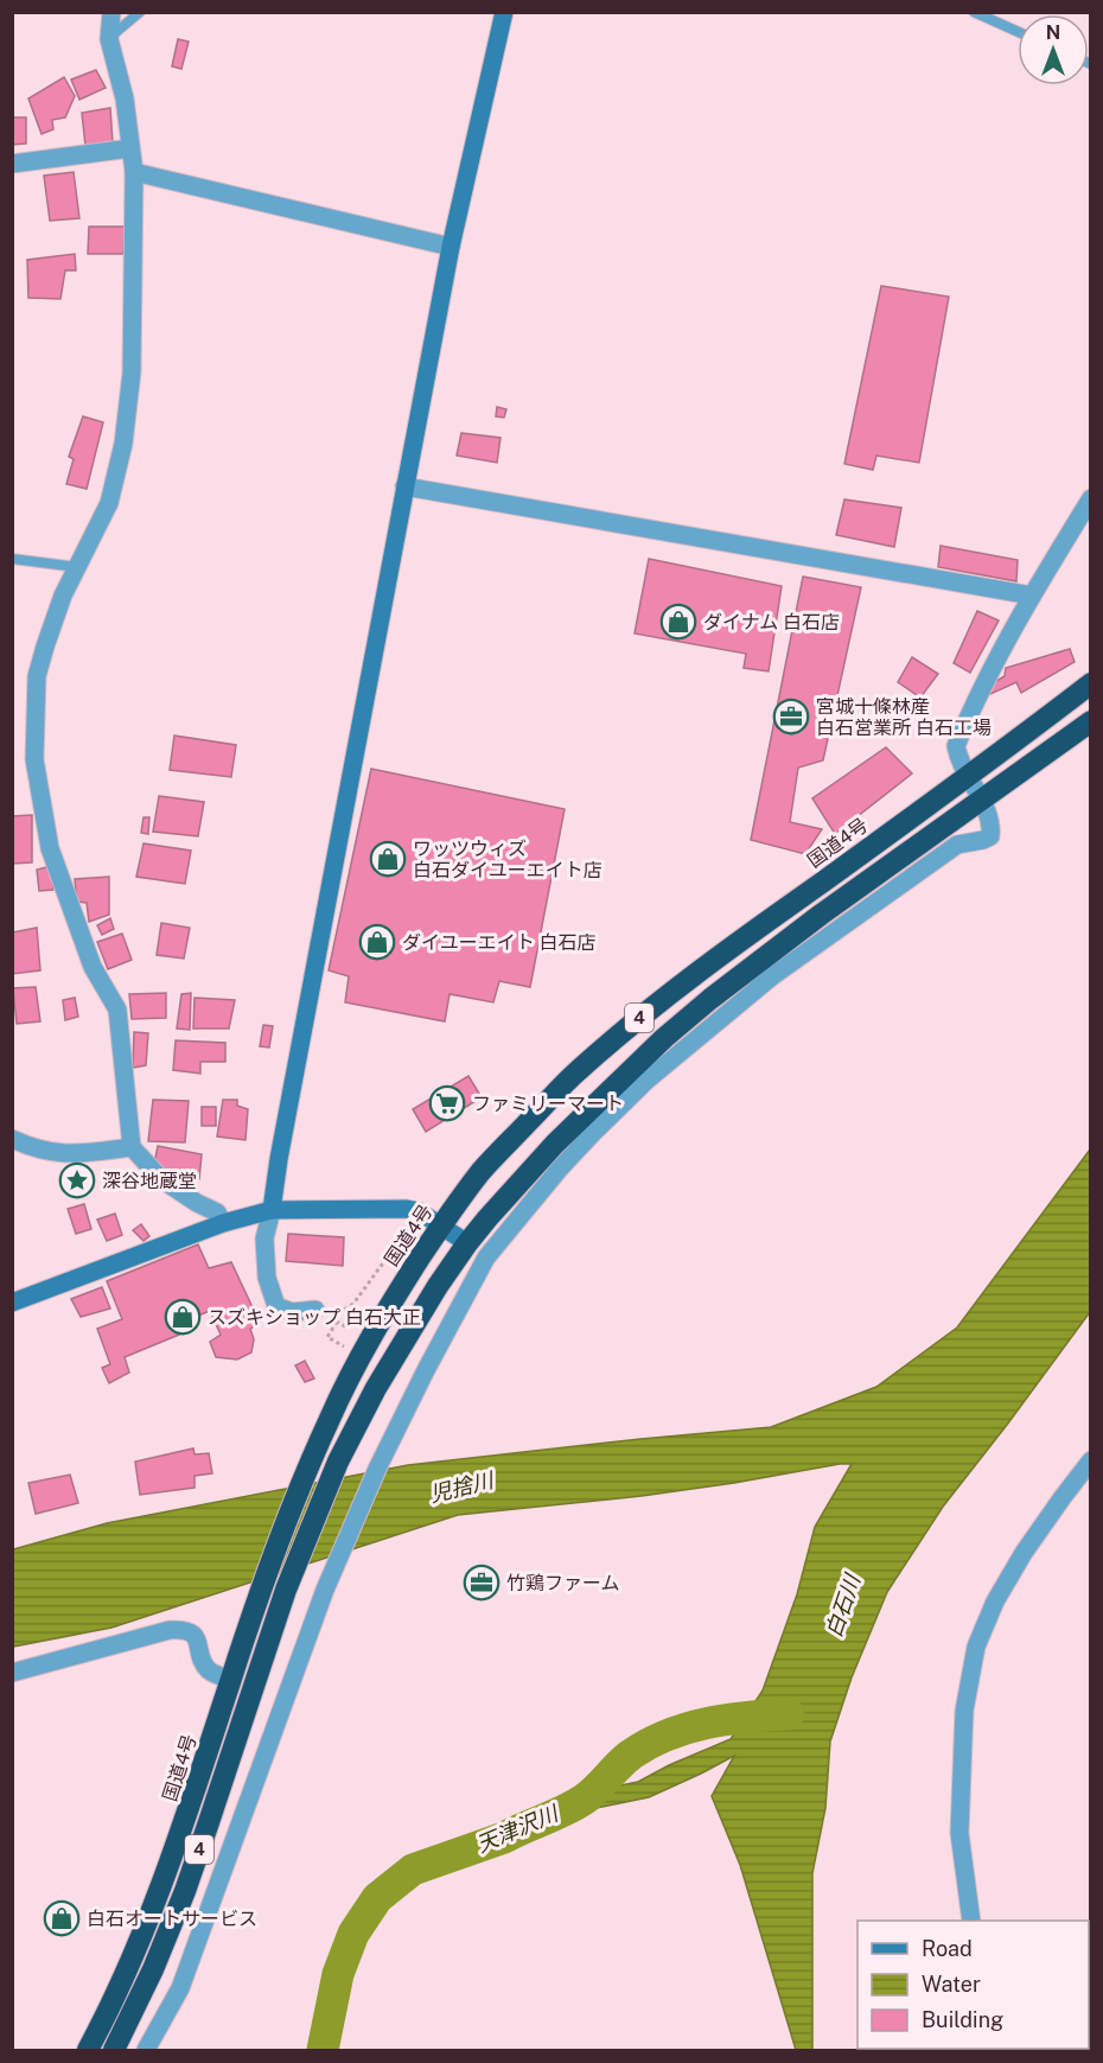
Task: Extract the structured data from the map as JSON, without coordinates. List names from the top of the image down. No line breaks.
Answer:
{"streets":{"highway":["国道4号","4"]},"water":["児捨川","白石川","天津沢川"],"places":{"shop":["ダイナム 白石店","ワッツウィズ 白石ダイユーエイト店","ダイユーエイト 白石店","スズキショップ 白石大正","白石オートサービス"],"office":["宮城十條林産 白石営業所 白石工場","竹鶏ファーム"],"supermarket":["ファミリーマート"],"place":["深谷地蔵堂"]},"legend":["Road","Water","Building"],"north":"top"}
